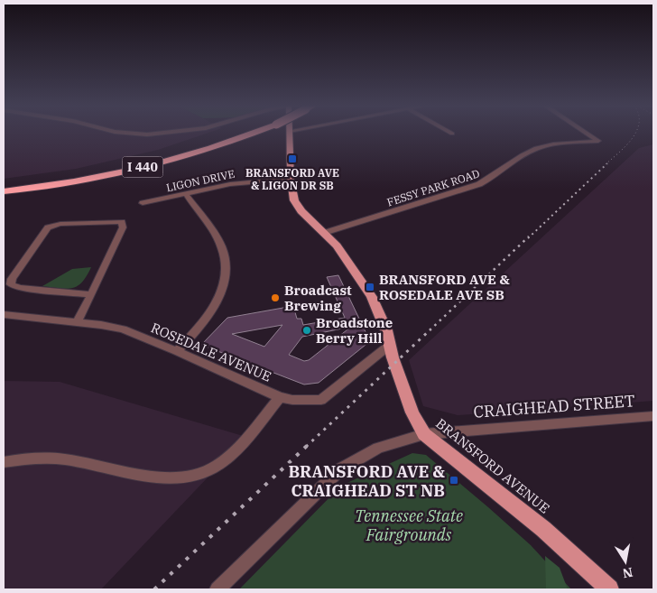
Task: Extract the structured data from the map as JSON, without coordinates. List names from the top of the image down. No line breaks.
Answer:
{"streets":{"highway":["I 440"],"main road":["BRANSFORD AVENUE"],"street":["LIGON DRIVE","FESSY PARK ROAD","ROSEDALE AVENUE","CRAIGHEAD STREET"]},"crossings":[["LIGON DRIVE","BRANSFORD AVENUE"],["FESSY PARK ROAD","BRANSFORD AVENUE"],["ROSEDALE AVENUE","BRANSFORD AVENUE"],["CRAIGHEAD STREET","BRANSFORD AVENUE"]],"parks":["Tennessee State Fairgrounds"],"places":{"transit":["BRANSFORD AVE & LIGON DR SB","BRANSFORD AVE & ROSEDALE AVE SB","BRANSFORD AVE & CRAIGHEAD ST NB"],"other":["Broadcast Brewing","Broadstone Berry Hill"]},"north":"bottom"}
